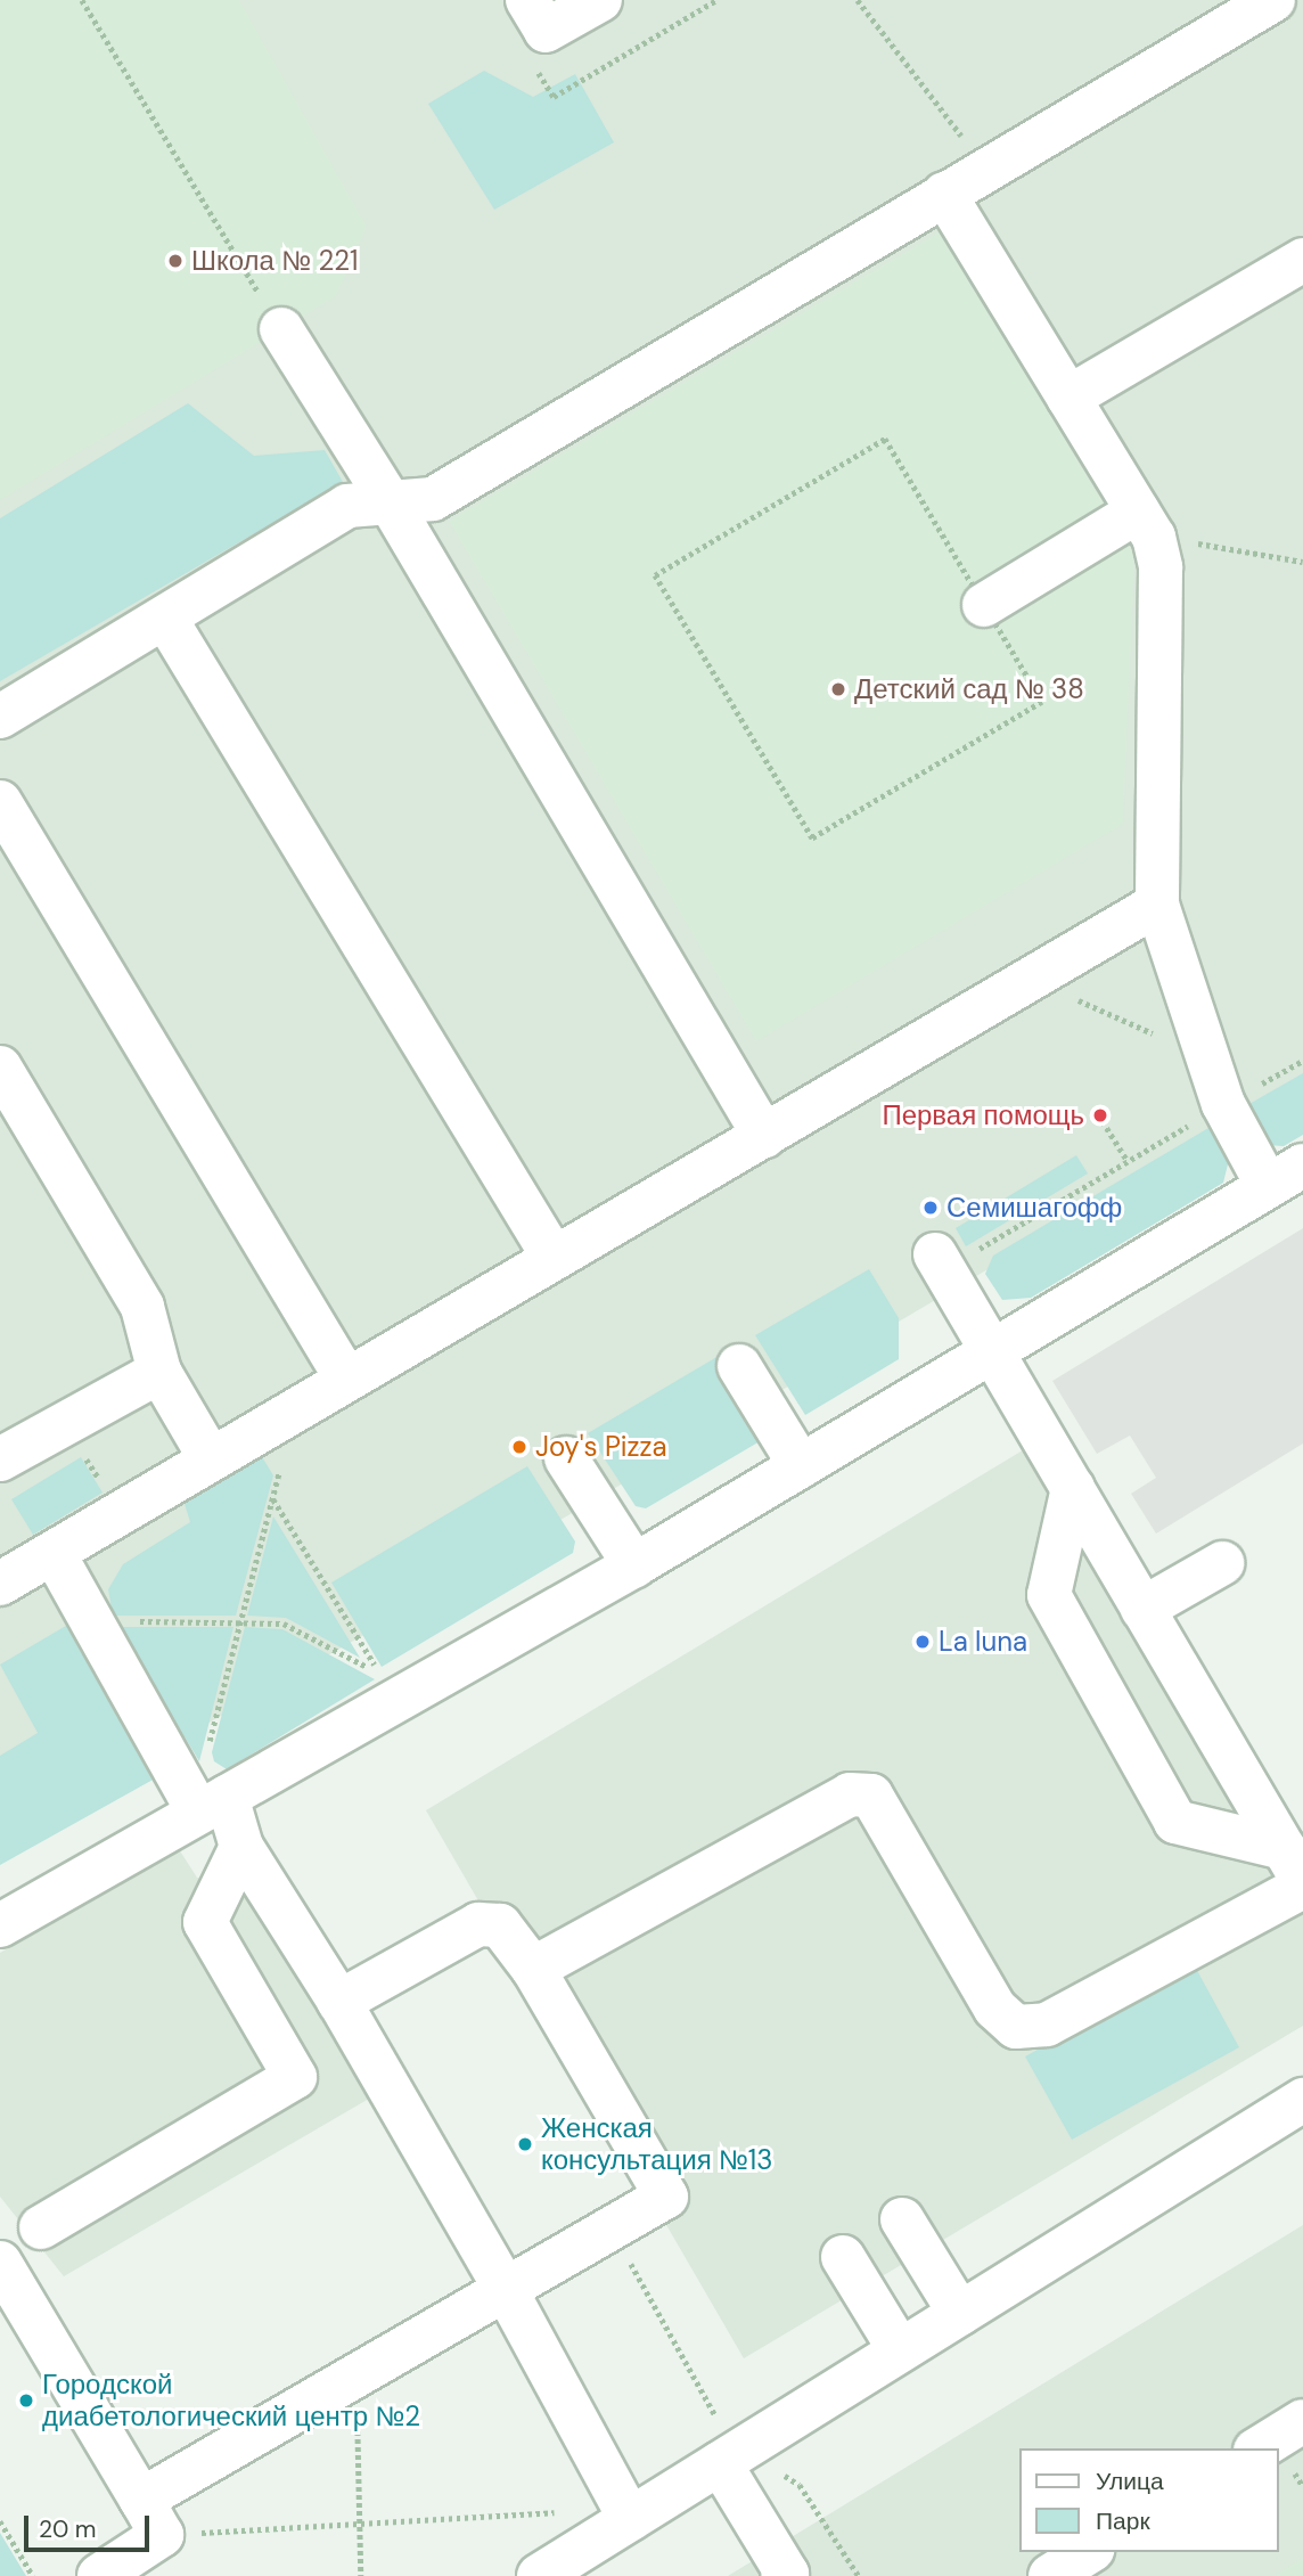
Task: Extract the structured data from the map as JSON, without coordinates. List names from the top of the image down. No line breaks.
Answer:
{"places":["Школа № 221","Детский сад № 38","Первая помощь","Семишагофф","Joy's Pizza","La luna","Женская консультация №13","Городской диабетологический центр №2"],"legend":["Улица","Парк"],"scale_bar":"20 m"}
